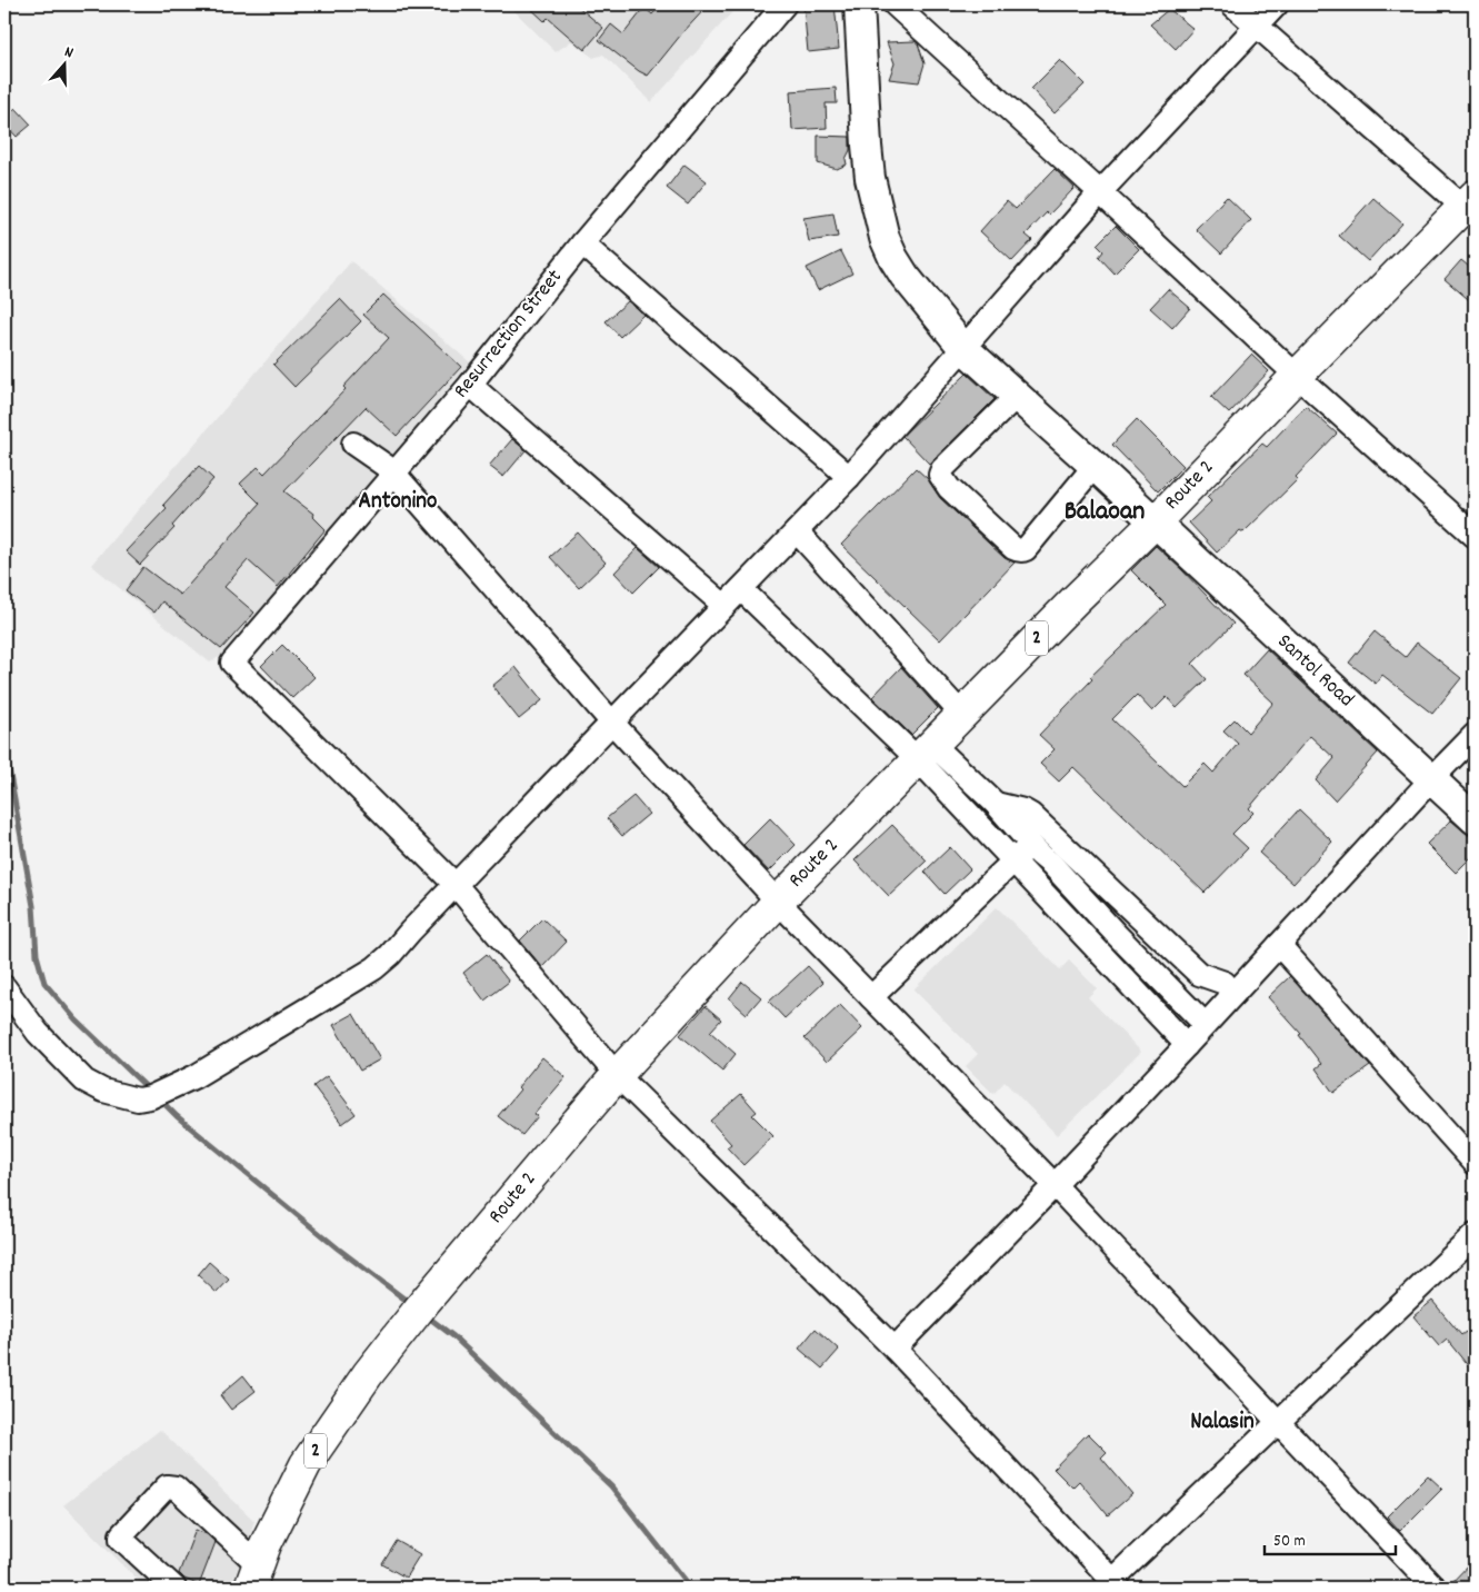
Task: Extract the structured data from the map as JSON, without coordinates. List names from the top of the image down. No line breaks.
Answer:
{"streets":{"highway":["Route 2","2"],"main road":["Santol Road"],"street":["Resurrection Street"]},"crossings":[["Route 2","Santol Road"]],"districts":["Antonino","Balaoan","Nalasin"],"scale_bar":"50 m","north":"top"}
